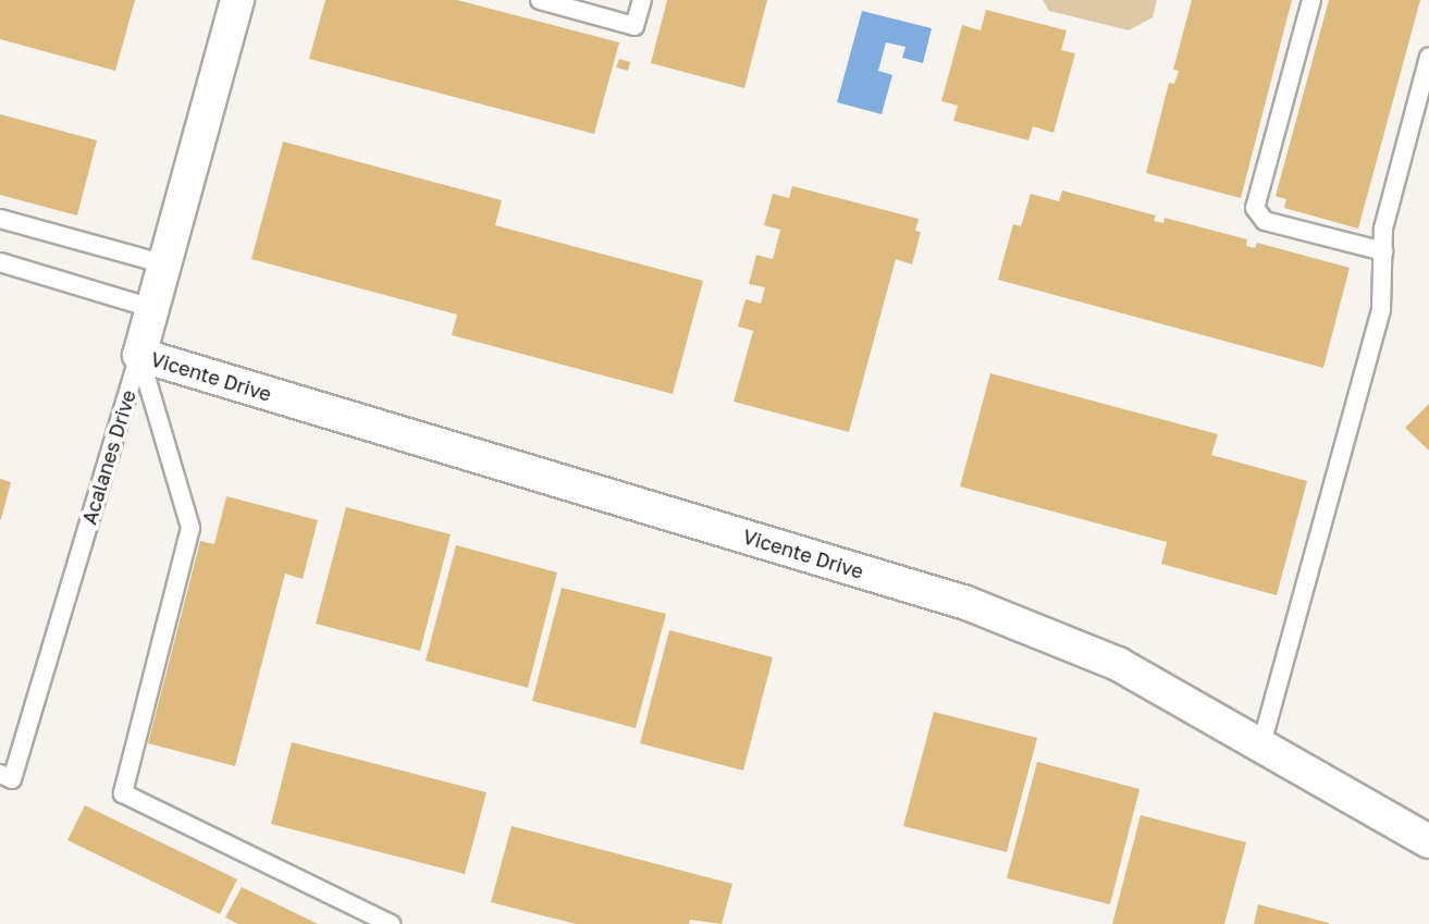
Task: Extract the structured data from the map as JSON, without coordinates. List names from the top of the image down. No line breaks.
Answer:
{"streets":{"street":["Vicente Drive","Acalanes Drive"]},"crossings":[["Vicente Drive","Acalanes Drive"]]}
